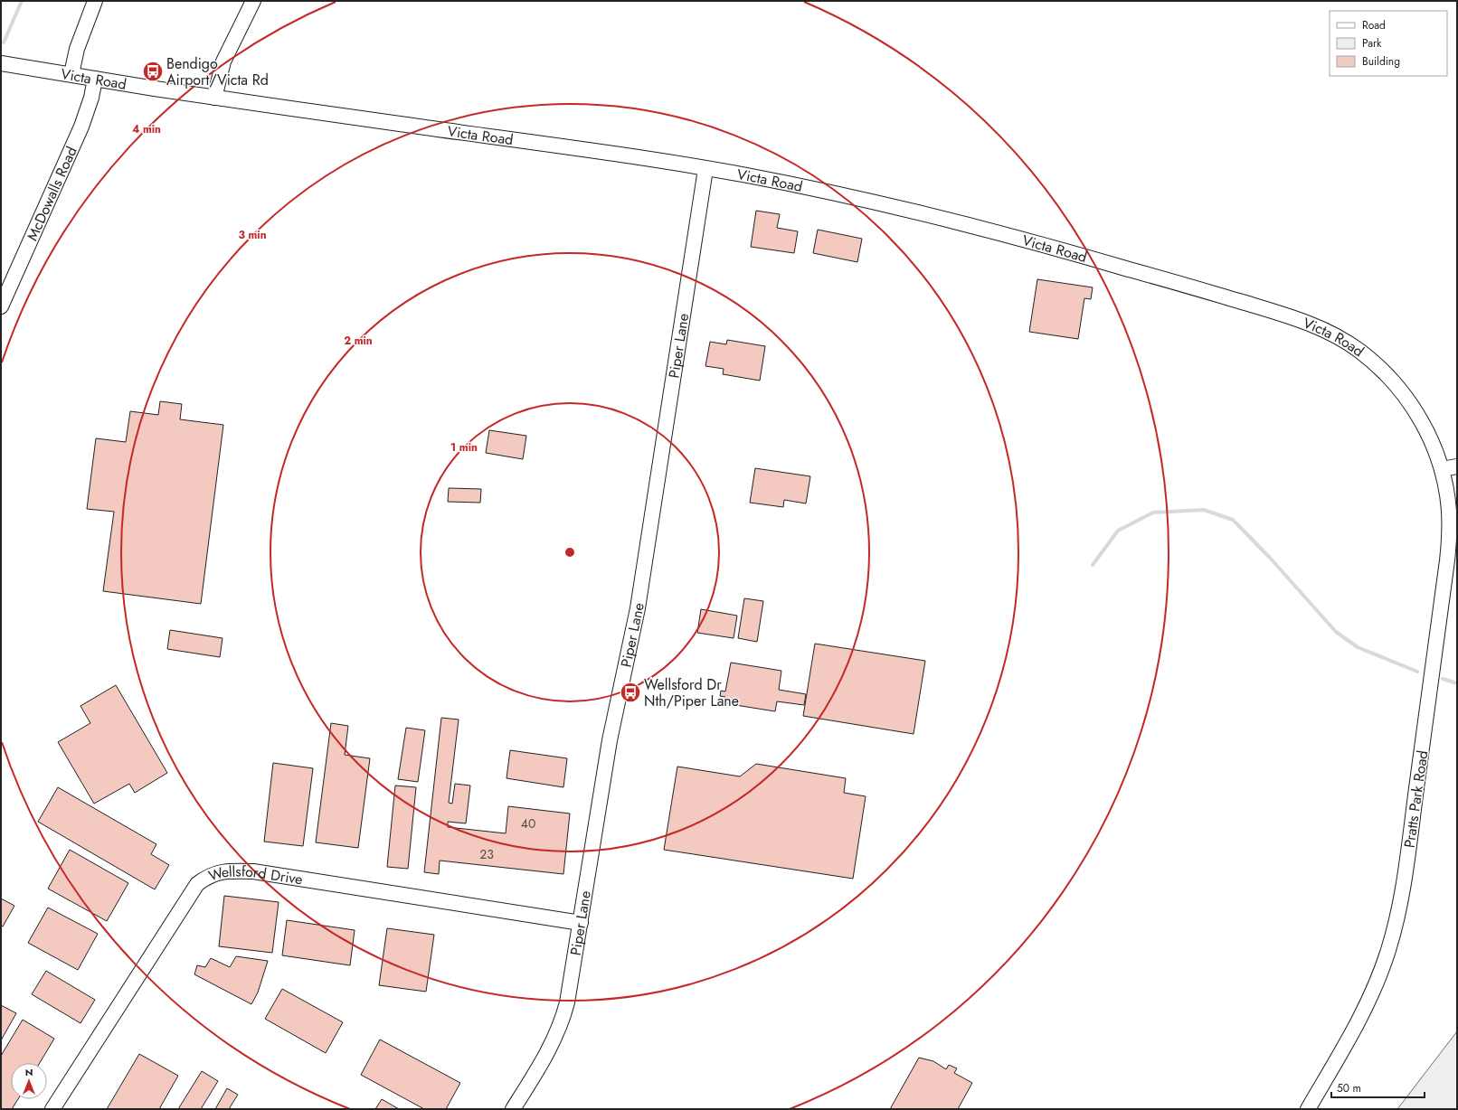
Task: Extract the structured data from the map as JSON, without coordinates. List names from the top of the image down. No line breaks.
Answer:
{"streets":{"street":["Victa Road","McDowalls Road","Piper Lane","Pratts Park Road","Wellsford Drive"]},"crossings":[["Victa Road","McDowalls Road"],["Victa Road","Piper Lane"],["Victa Road","Pratts Park Road"],["Piper Lane","Wellsford Drive"]],"places":{"bus stop":["Bendigo Airport/Victa Rd","Wellsford Dr Nth/Piper Lane"]},"house_numbers":["40","23"],"legend":["Road","Park","Building"],"scale_bar":"50 m","north":"top","rings":["4 min","3 min","2 min","1 min"]}
